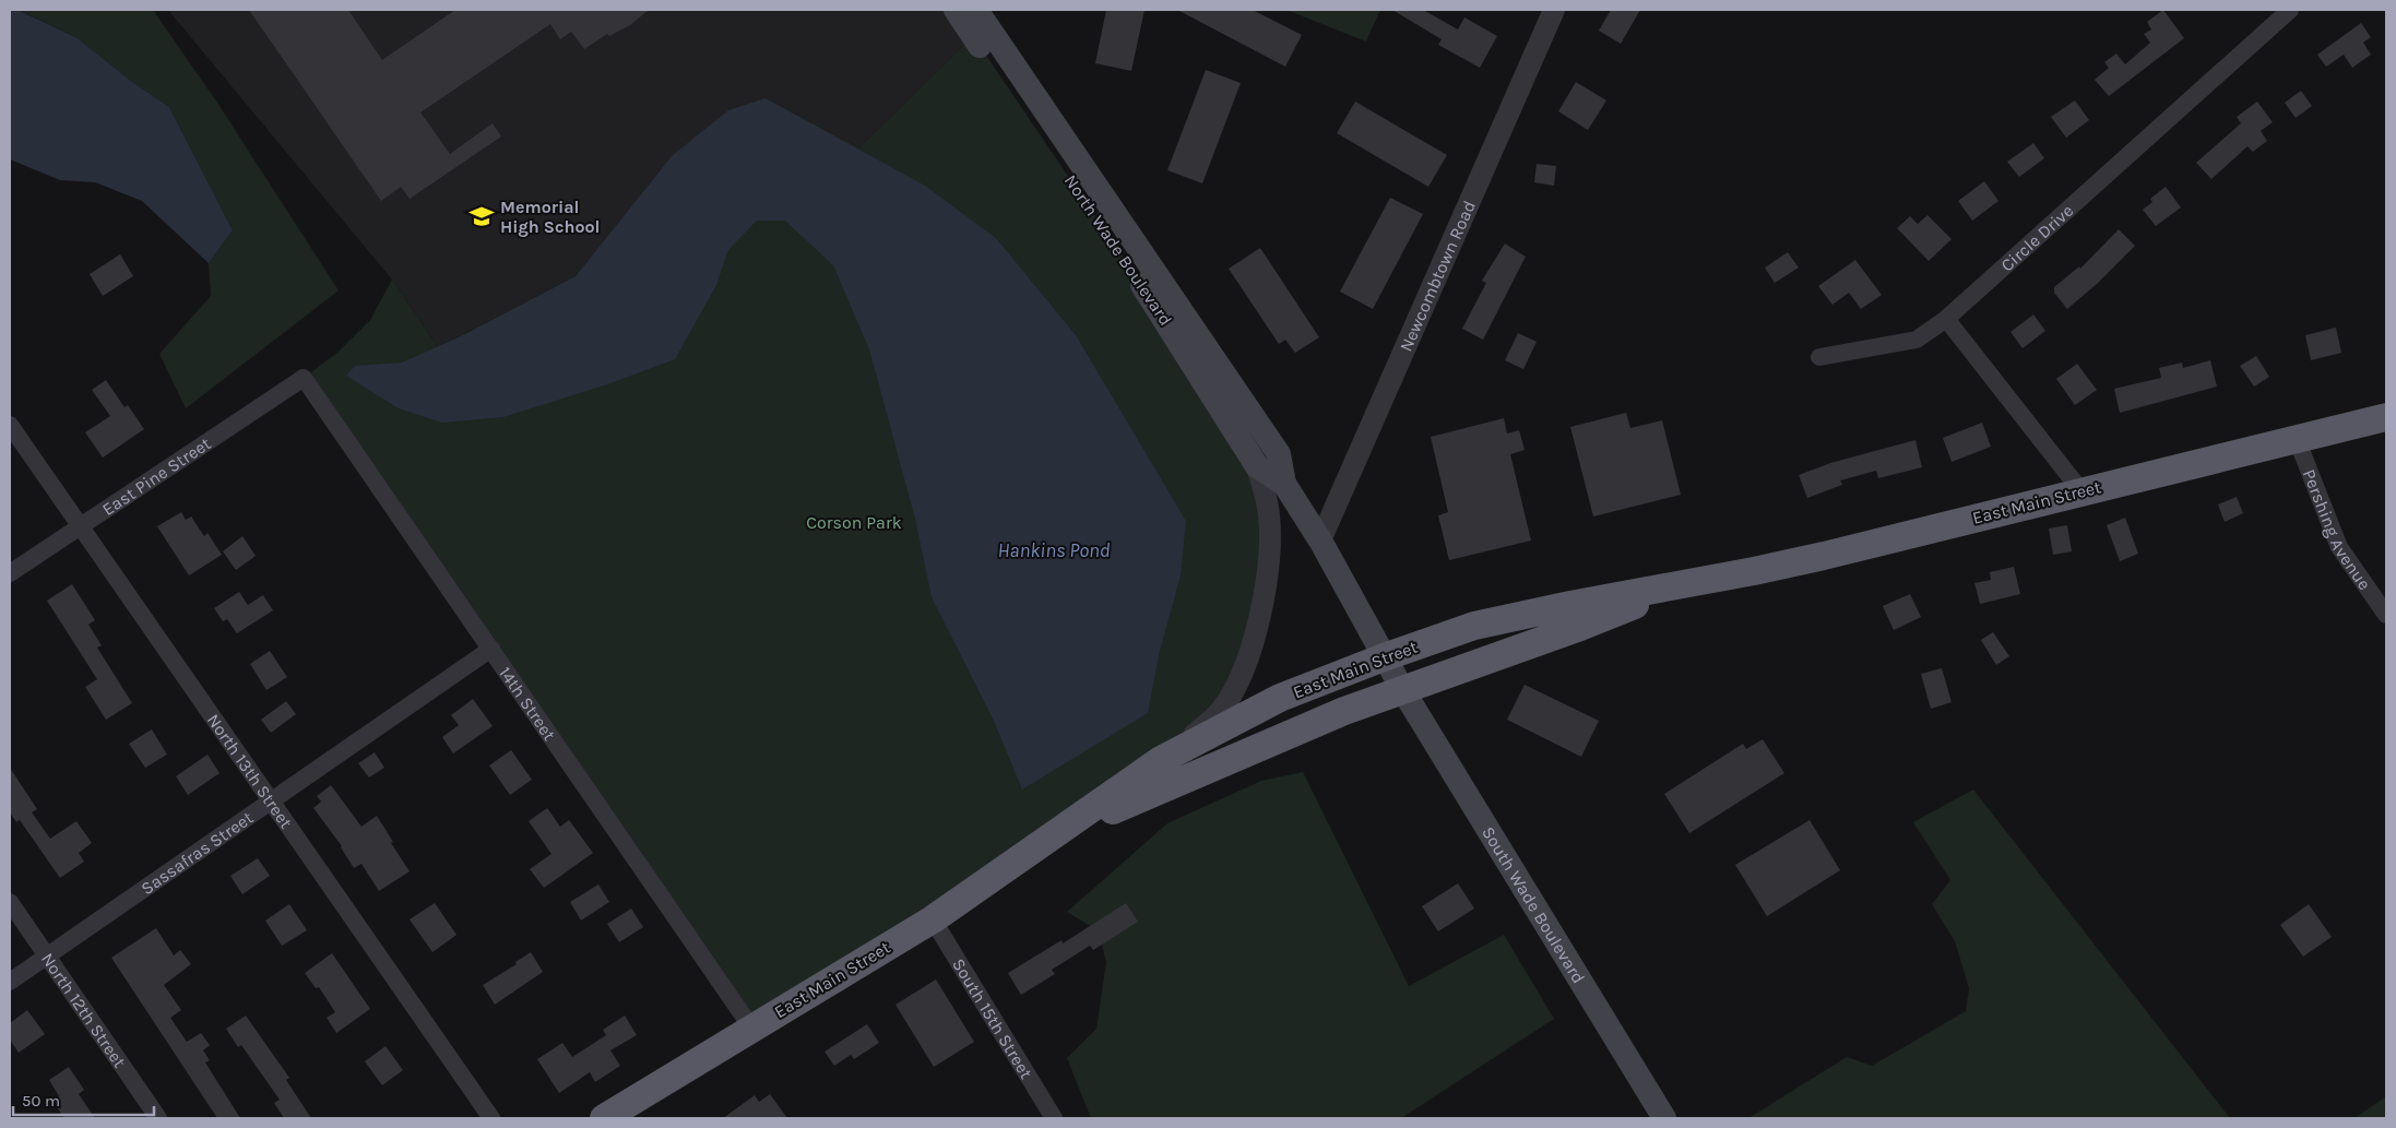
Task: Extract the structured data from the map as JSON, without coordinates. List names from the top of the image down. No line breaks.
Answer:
{"streets":{"highway":["East Main Street"],"main road":["North Wade Boulevard","South Wade Boulevard"],"street":["Circle Drive","Newcombtown Road","East Pine Street","Pershing Avenue","14th Street","North 13th Street","Sassafras Street","North 12th Street","South 15th Street"]},"crossings":[["North Wade Boulevard","Newcombtown Road"],["North Wade Boulevard","East Main Street"],["North Wade Boulevard","South Wade Boulevard"],["East Pine Street","14th Street"],["East Pine Street","North 13th Street"],["East Main Street","Pershing Avenue"],["East Main Street","14th Street"],["East Main Street","South Wade Boulevard"],["East Main Street","South 15th Street"],["14th Street","Sassafras Street"],["North 13th Street","Sassafras Street"],["Sassafras Street","North 12th Street"]],"water":["Hankins Pond"],"parks":["Corson Park"],"places":{"school or university":["Memorial High School"]},"scale_bar":"50 m"}
